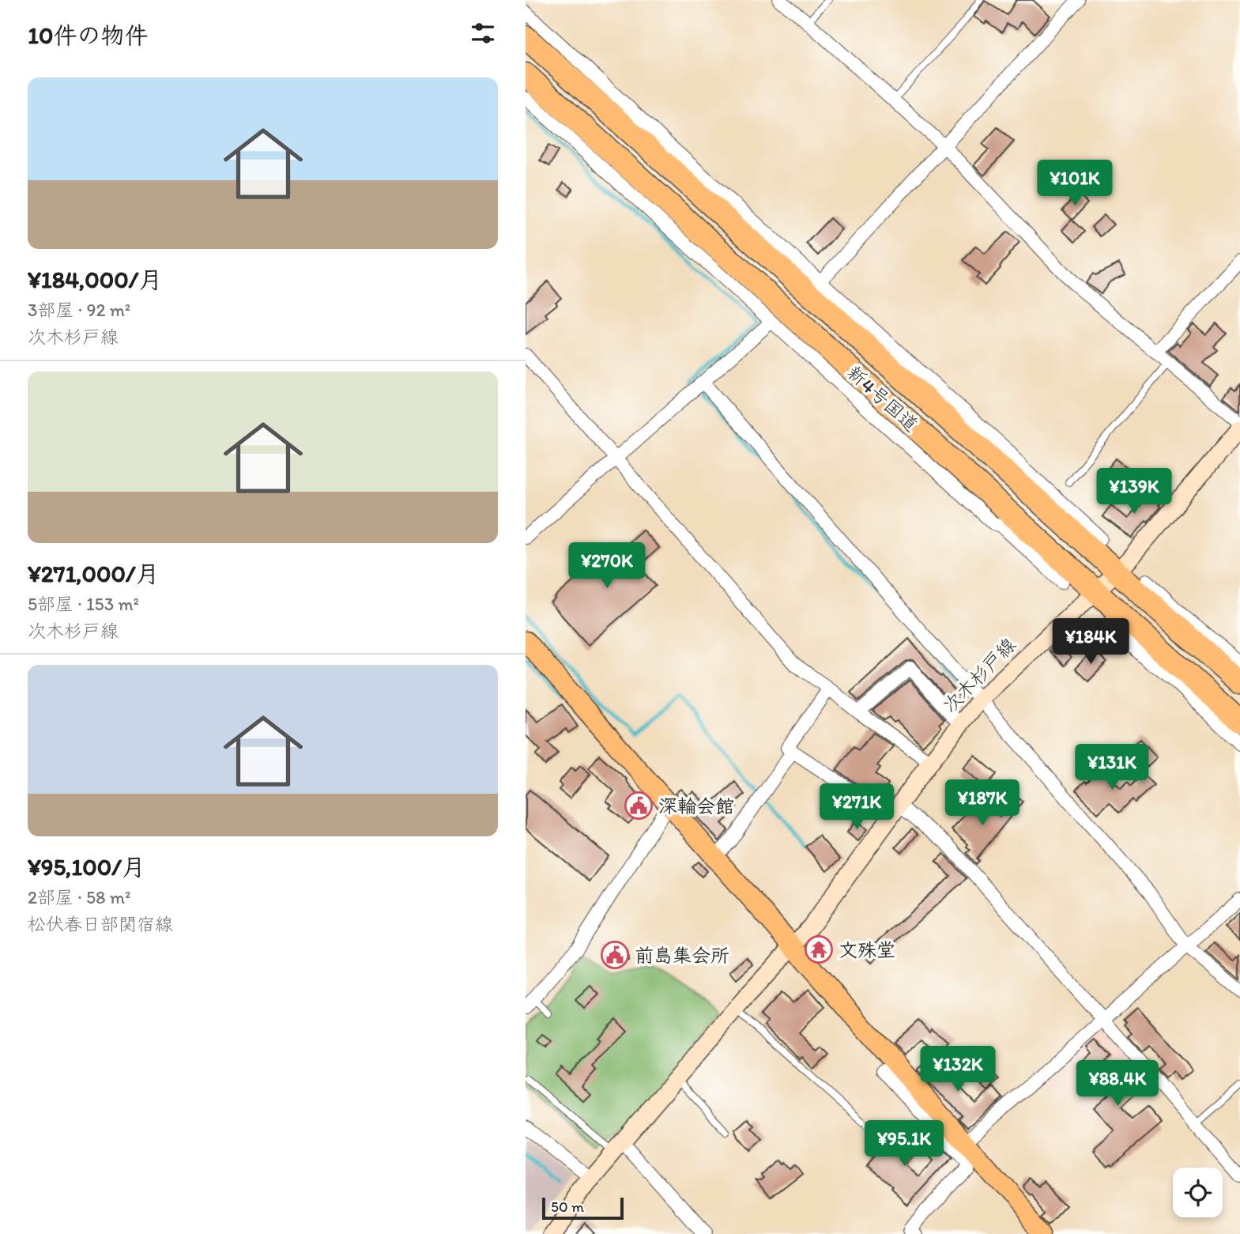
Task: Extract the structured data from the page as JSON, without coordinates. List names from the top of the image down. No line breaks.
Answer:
{"streets":{"highway":["新4号国道"],"main road":["次木杉戸線"]},"crossings":[["新4号国道","次木杉戸線"]],"places":{"public building":["深輪会館","前島集会所"],"temple":["文殊堂"]},"scale_bar":"50 m","page":{"heading":"10件の物件","list":[{"name":"¥184,000/月","note":"3部屋 · 92 m² · 次木杉戸線"},{"name":"¥271,000/月","note":"5部屋 · 153 m² · 次木杉戸線"},{"name":"¥95,100/月","note":"2部屋 · 58 m² · 松伏春日部関宿線"}],"price":["¥101K","¥139K","¥270K","¥184K","¥131K","¥187K","¥271K","¥132K","¥88.4K","¥95.1K"],"scale":"50 m"}}
